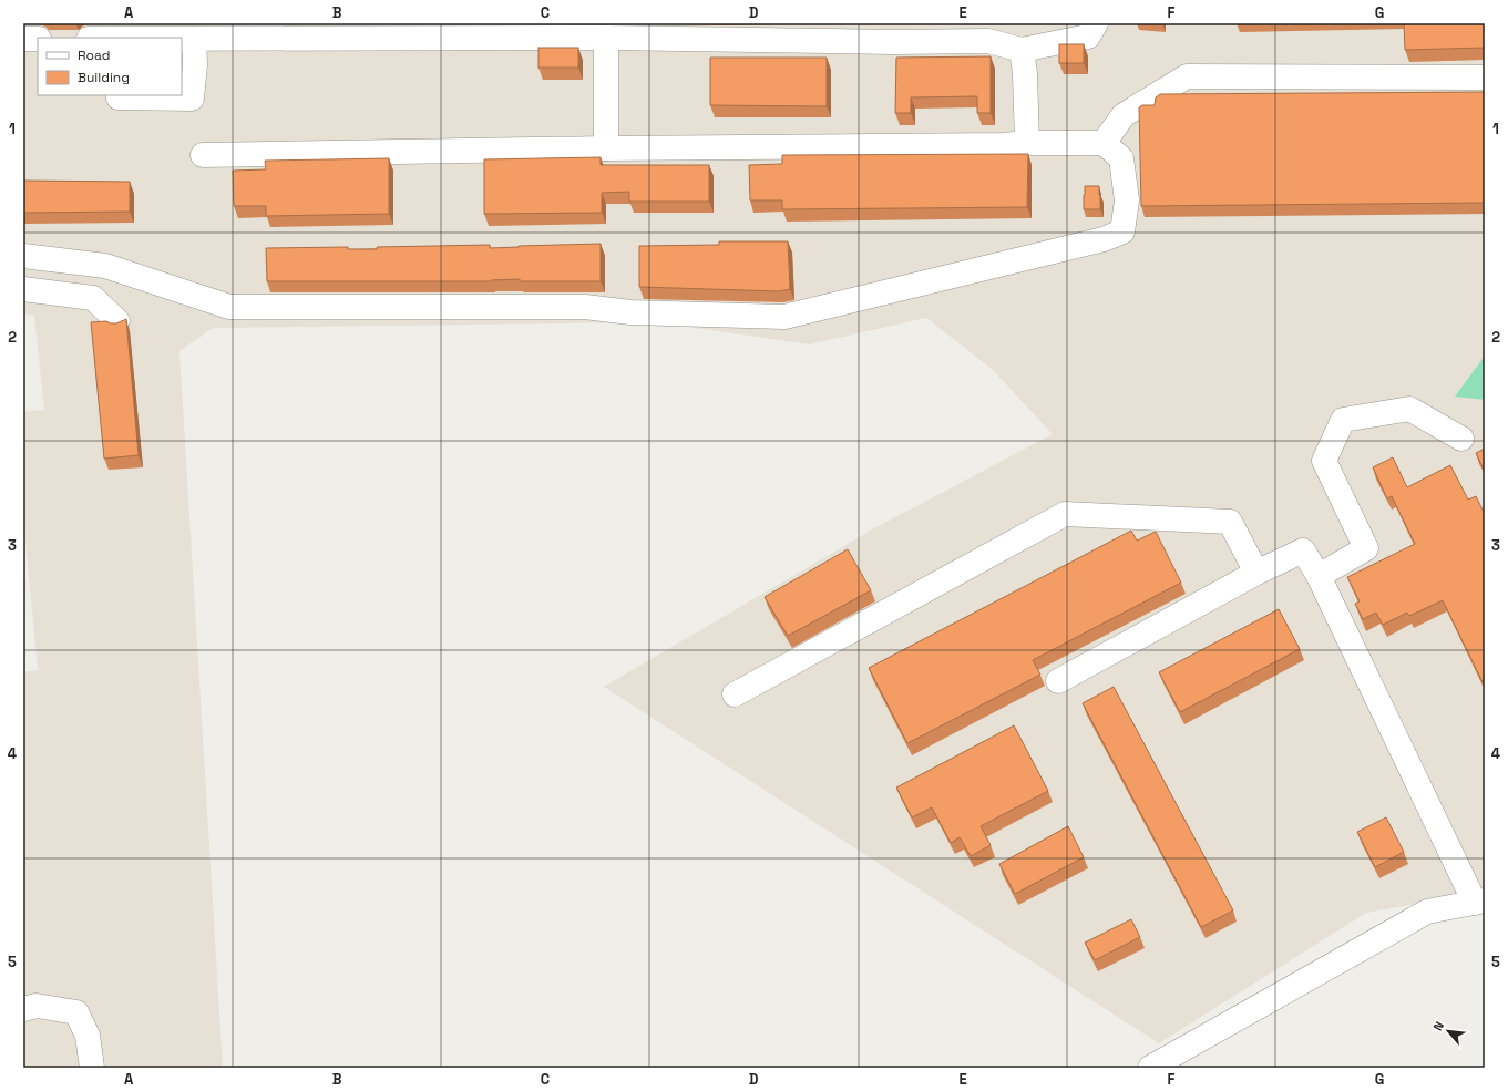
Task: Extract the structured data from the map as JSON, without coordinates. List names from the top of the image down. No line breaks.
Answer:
{"legend":["Road","Building"],"north":"top left","grid":{"columns":["A","B","C","D","E","F","G"],"rows":["1","2","3","4","5"]}}
